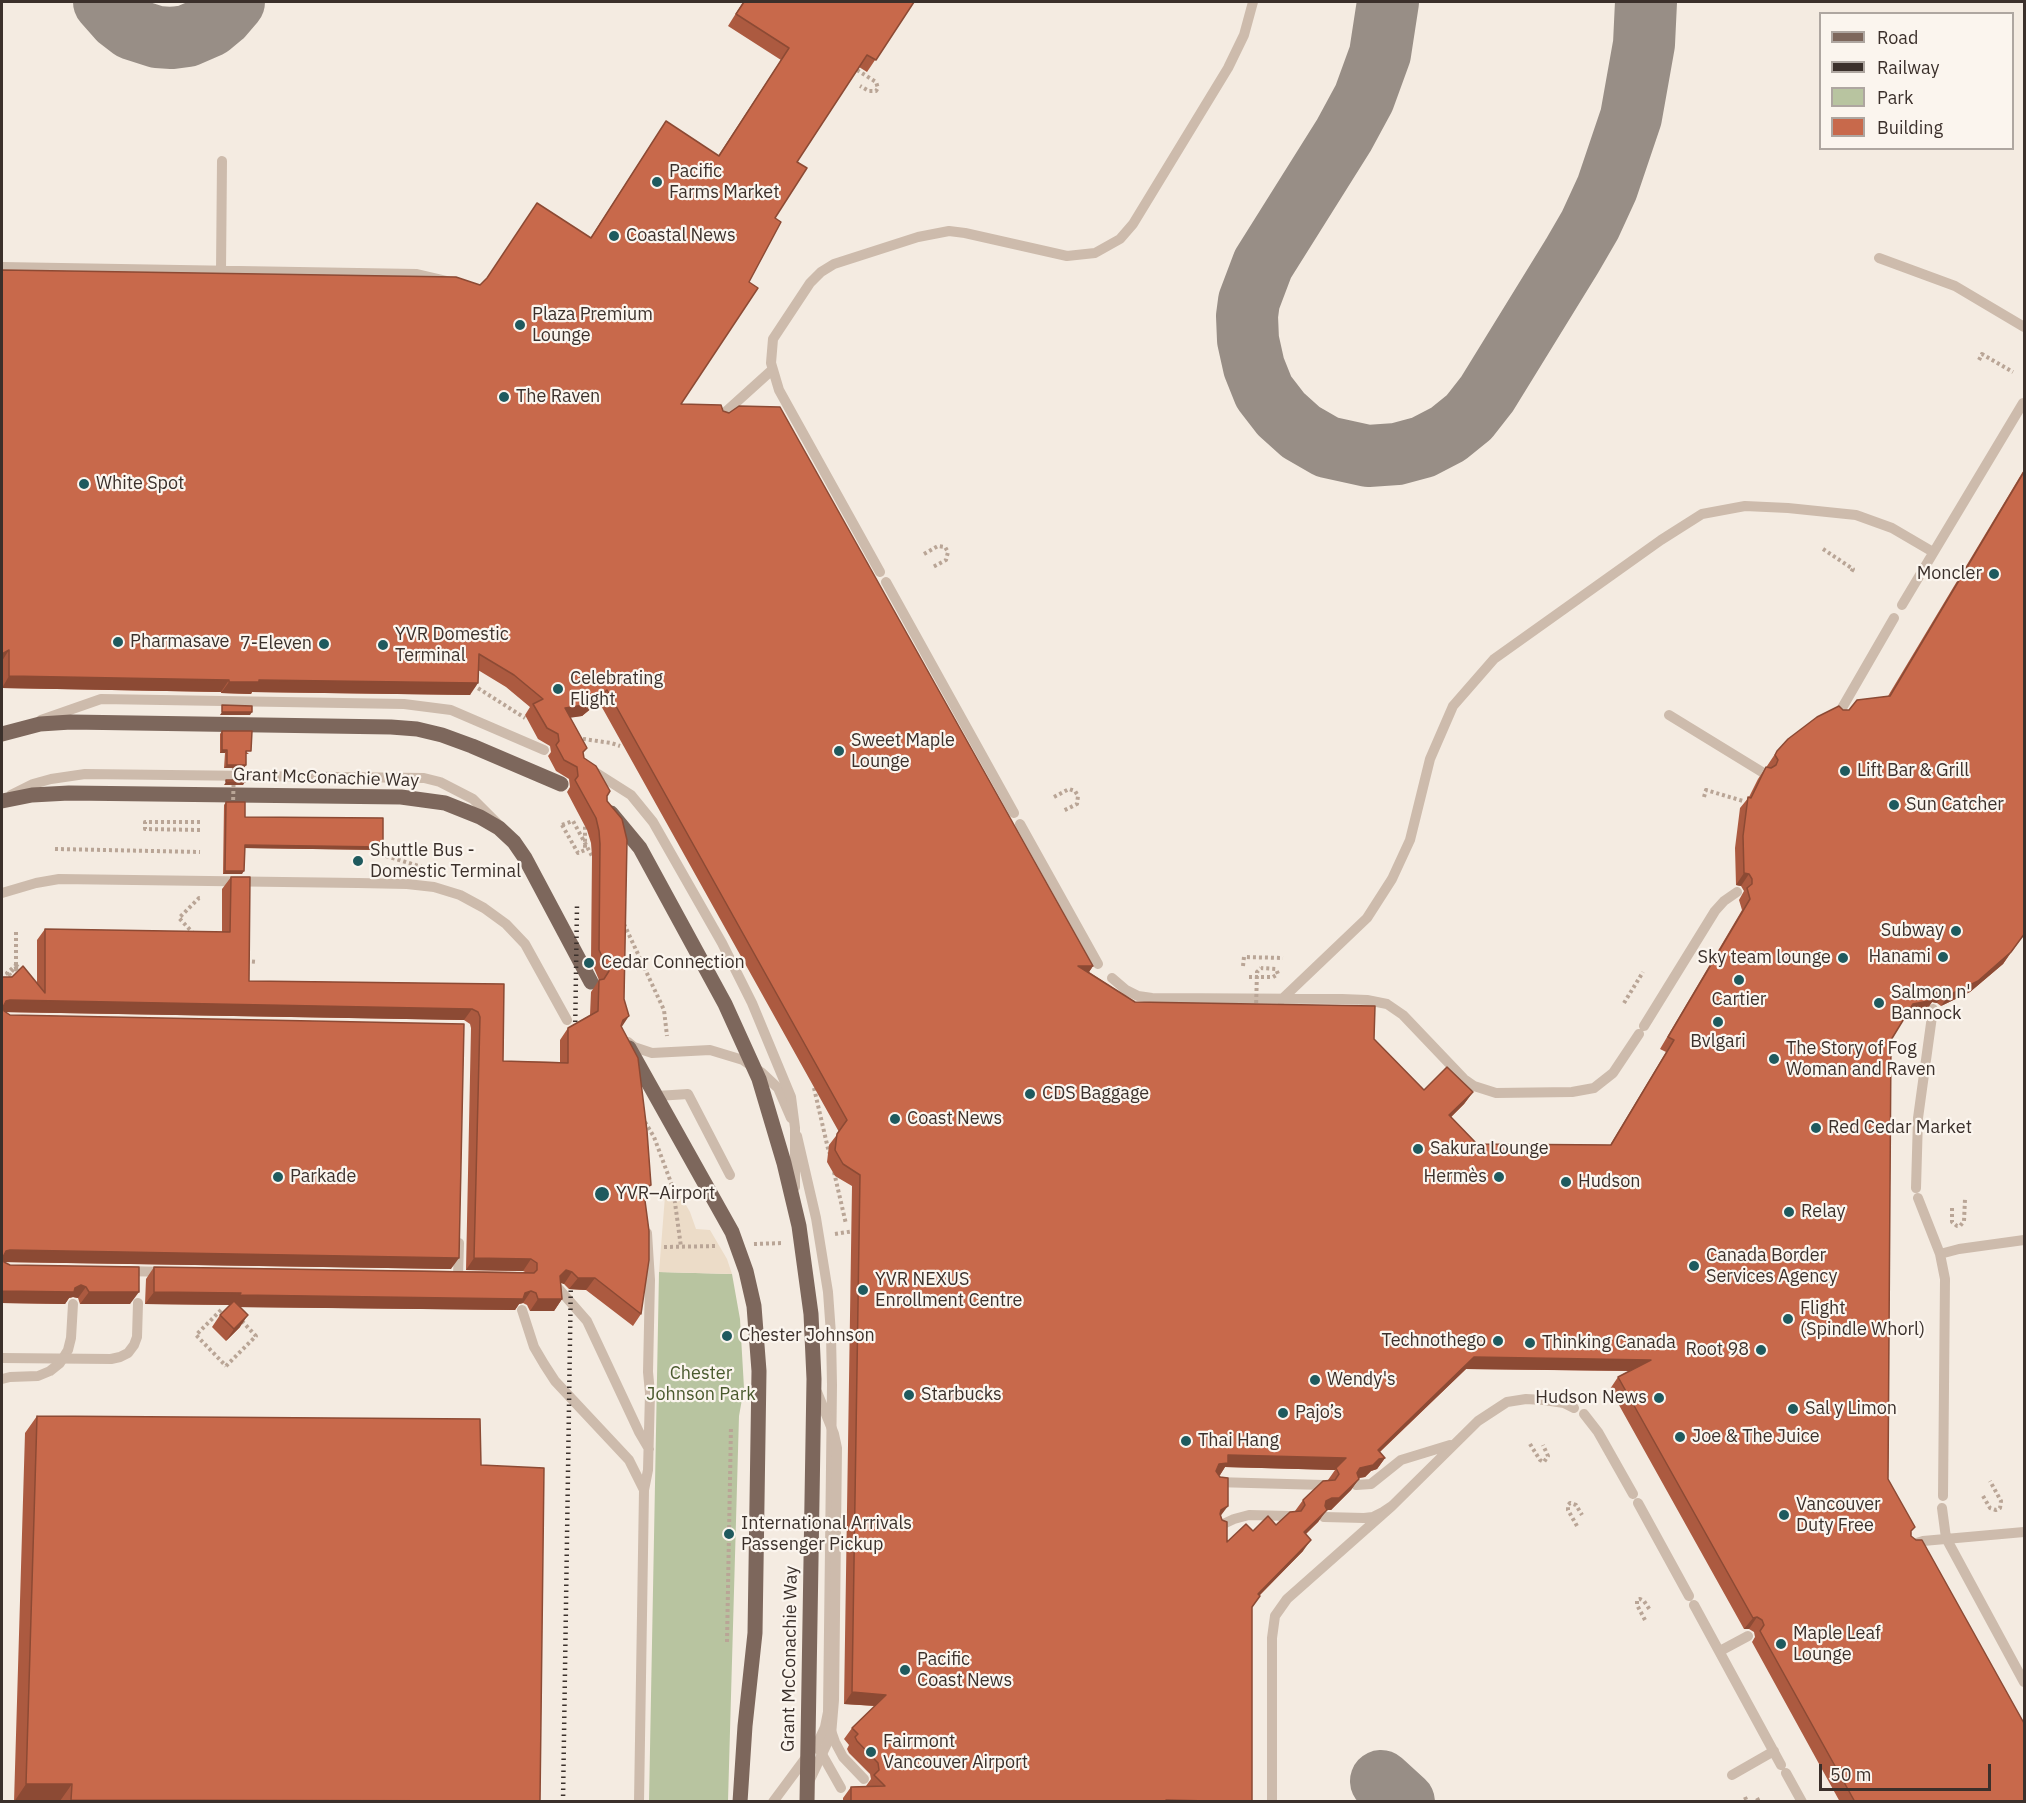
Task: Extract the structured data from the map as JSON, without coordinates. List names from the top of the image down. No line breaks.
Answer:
{"streets":{"main road":["Grant McConachie Way"]},"parks":["Chester Johnson Park"],"places":["Pacific Farms Market","Coastal News","Plaza Premium Lounge","The Raven","White Spot","Moncler","Pharmasave","7-Eleven","YVR Domestic Terminal","Celebrating Flight","Sweet Maple Lounge","Lift Bar & Grill","Sun Catcher","Shuttle Bus - Domestic Terminal","Subway","Hanami","Sky team lounge","Cedar Connection","Cartier","Salmon n' Bannock","Bvlgari","The Story of Fog Woman and Raven","CDS Baggage","Coast News","Red Cedar Market","Sakura Lounge","Parkade","Hermès","Hudson","YVR–Airport","Relay","Canada Border Services Agency","YVR NEXUS Enrollment Centre","Flight (Spindle Whorl)","Chester Johnson","Technothego","Thinking Canada","Root 98","Wendy's","Starbucks","Hudson News","Sal y Limon","Pajo’s","Joe & The Juice","Thai Hang","Vancouver Duty Free","International Arrivals Passenger Pickup","Maple Leaf Lounge","Pacific Coast News","Fairmont Vancouver Airport"],"legend":["Road","Railway","Park","Building"],"scale_bar":"50 m"}
